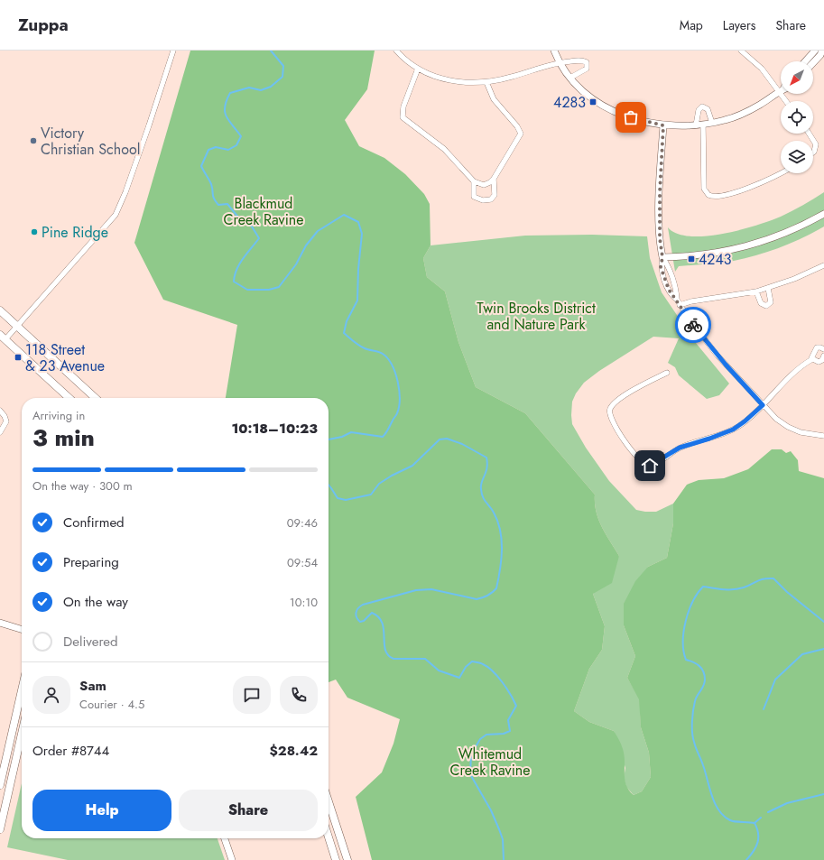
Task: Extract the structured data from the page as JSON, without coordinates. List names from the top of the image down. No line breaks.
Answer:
{"parks":["Blackmud Creek Ravine","Twin Brooks District and Nature Park","Whitemud Creek Ravine"],"places":{"transit":["4283","4243","118 Street & 23 Avenue"],"other":["Victory Christian School","Pine Ridge"]},"north":"bottom left","page":{"header":"Zuppa","nav":["Map","Layers","Share"],"heading":["3 min","Arriving in","10:18–10:23"],"panel":["Sam","Courier · 4.5","Order #8744","$28.42"],"bar":"On the way · 300 m","list":[["Confirmed","09:46"],["Preparing","09:54"],["On the way","10:10"],"Delivered"],"buttons":["Help","Share"]}}
